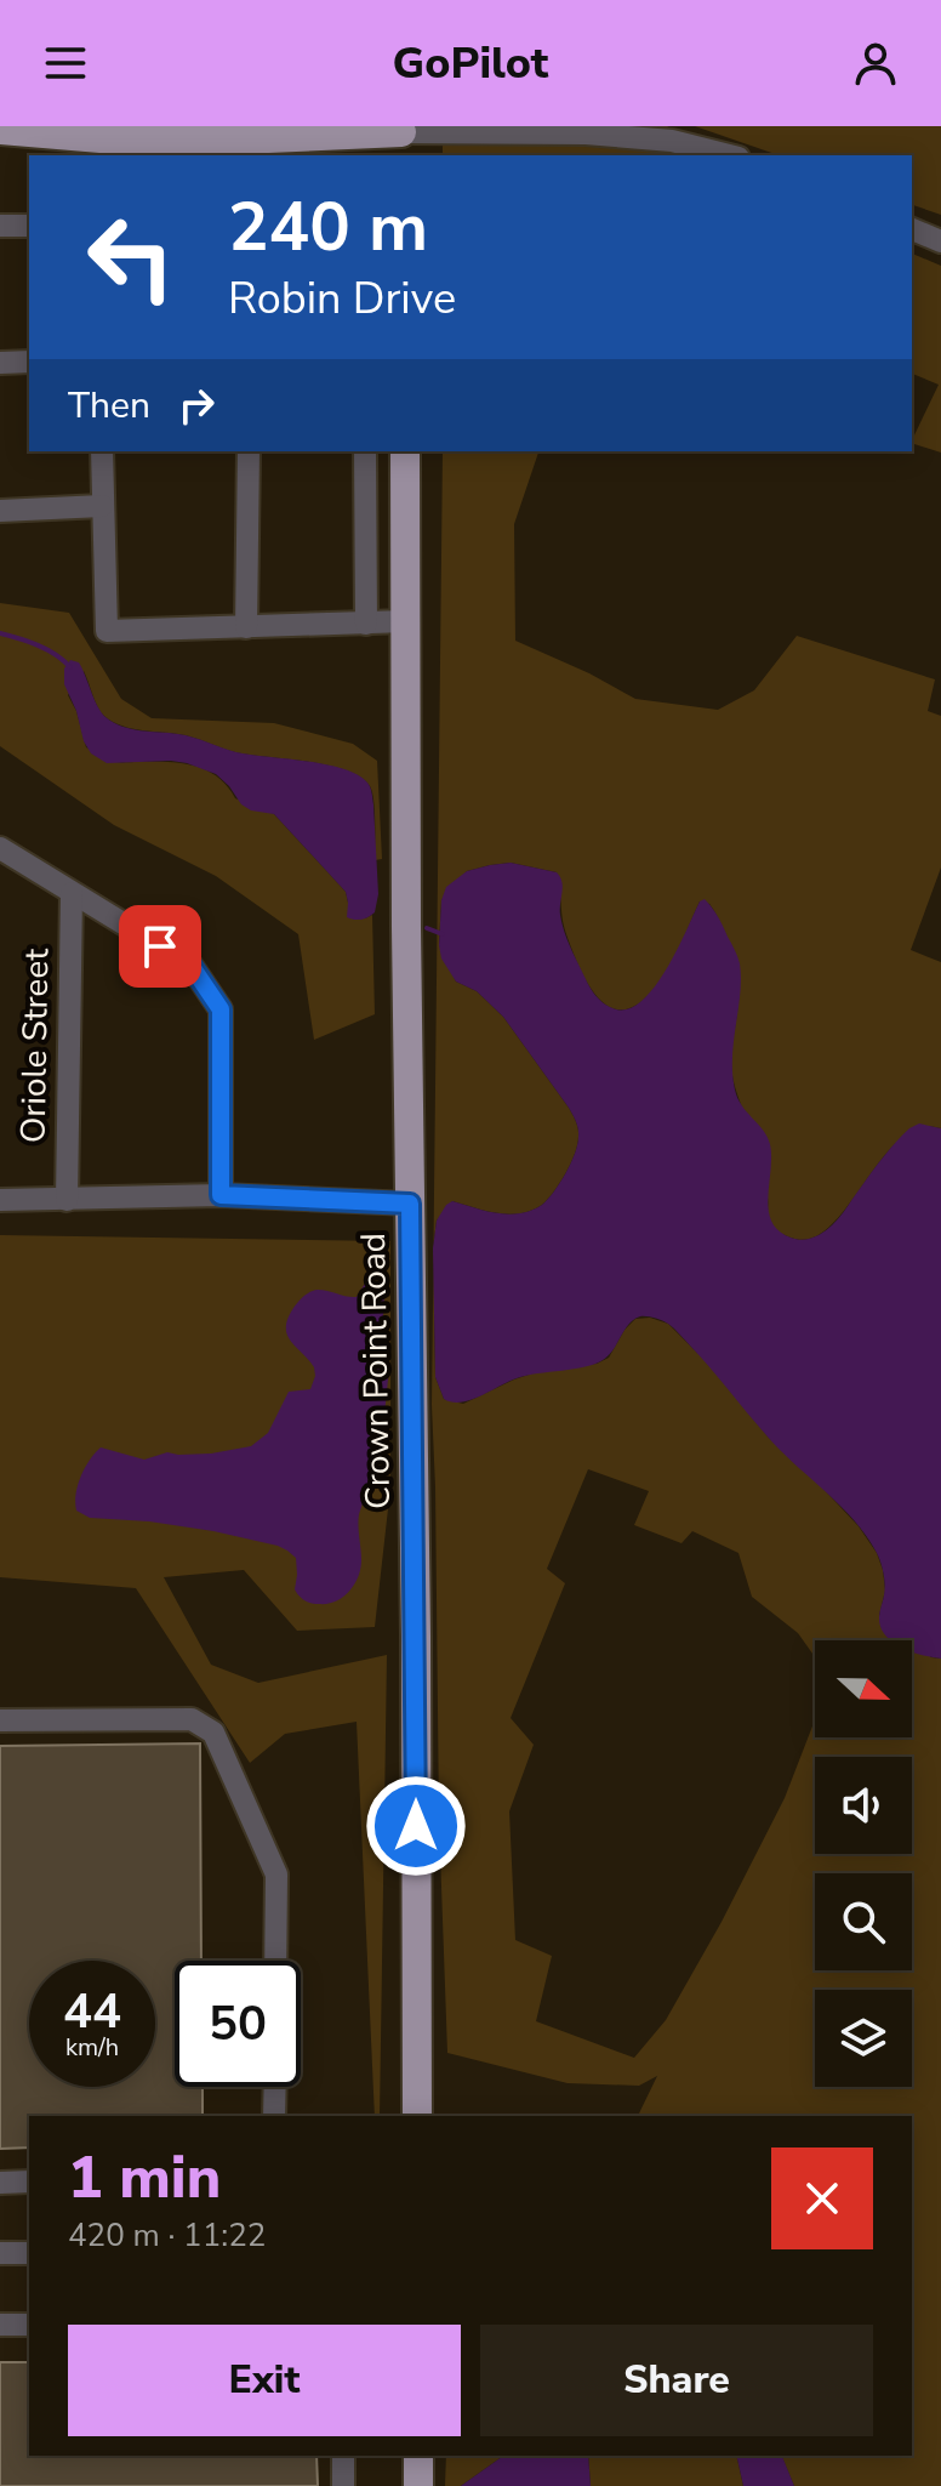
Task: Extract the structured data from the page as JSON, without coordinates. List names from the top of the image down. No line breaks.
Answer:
{"streets":{"main road":["Crown Point Road"],"street":["Oriole Street"]},"north":"right","page":{"header":"GoPilot","turn":["240 m","Robin Drive"],"then":"Then","speed":"44 km/h","limit":"50","heading":["1 min","420 m · 11:22"],"buttons":["Exit","Share"]}}
